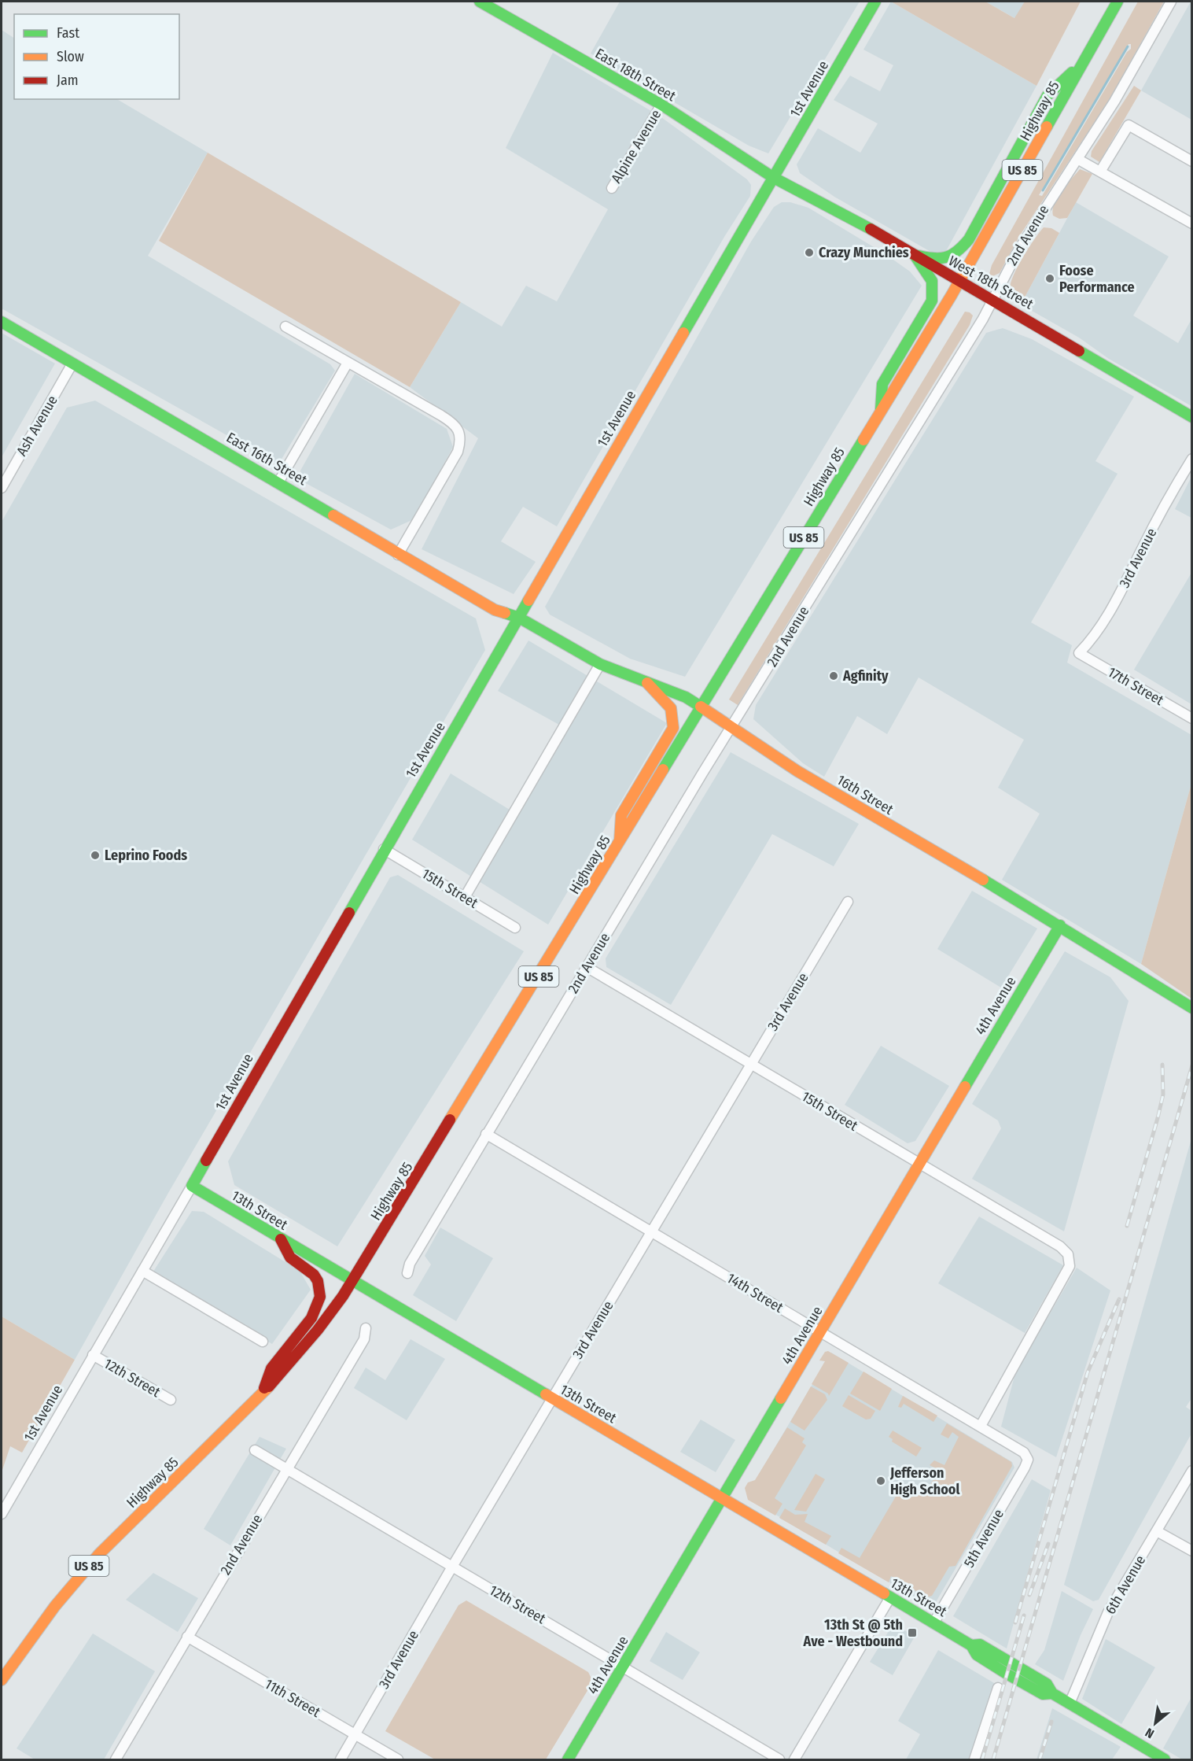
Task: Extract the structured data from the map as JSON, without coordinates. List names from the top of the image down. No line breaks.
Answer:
{"streets":{"main road":["East 18th Street","1st Avenue","Highway 85","US 85","West 18th Street","East 16th Street","16th Street","4th Avenue","13th Street"],"street":["Alpine Avenue","2nd Avenue","Ash Avenue","3rd Avenue","17th Street","15th Street","14th Street","12th Street","5th Avenue","6th Avenue","11th Street"]},"crossings":[["East 18th Street","1st Avenue"],["East 18th Street","Alpine Avenue"],["East 18th Street","West 18th Street"],["1st Avenue","West 18th Street"],["1st Avenue","East 16th Street"],["1st Avenue","16th Street"],["1st Avenue","15th Street"],["1st Avenue","13th Street"],["1st Avenue","12th Street"],["Highway 85","West 18th Street"],["Highway 85","16th Street"],["Highway 85","13th Street"],["2nd Avenue","West 18th Street"],["2nd Avenue","16th Street"],["2nd Avenue","15th Street"],["2nd Avenue","14th Street"],["2nd Avenue","12th Street"],["2nd Avenue","11th Street"],["Ash Avenue","East 16th Street"],["East 16th Street","16th Street"],["3rd Avenue","17th Street"],["3rd Avenue","15th Street"],["3rd Avenue","13th Street"],["3rd Avenue","14th Street"],["3rd Avenue","12th Street"],["3rd Avenue","11th Street"],["16th Street","4th Avenue"],["15th Street","4th Avenue"],["15th Street","14th Street"],["4th Avenue","13th Street"],["4th Avenue","14th Street"],["4th Avenue","12th Street"],["13th Street","5th Avenue"],["13th Street","6th Avenue"],["14th Street","5th Avenue"]],"places":{"other":["Crazy Munchies","Foose Performance","Agfinity","Leprino Foods","Jefferson High School"],"transit":["13th St @ 5th Ave - Westbound"]},"legend":["Fast","Slow","Jam"],"north":"bottom left"}
